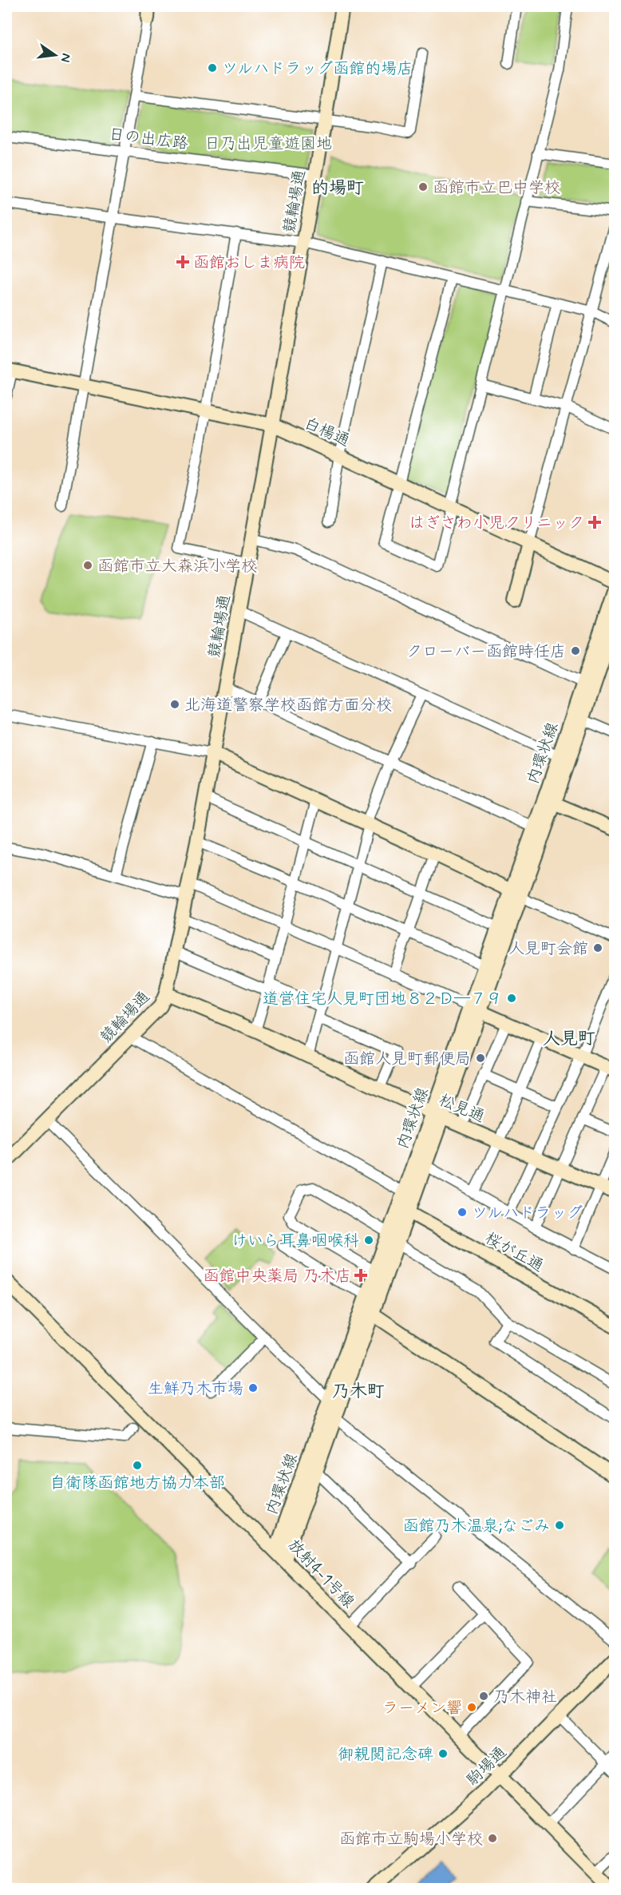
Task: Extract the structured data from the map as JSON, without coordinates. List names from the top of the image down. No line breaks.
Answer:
{"streets":{"street":["日の出広路","競輪場通","白楊通","内環状線","松見通","桜が丘通","放射4-1号線","駒場通"]},"crossings":[["日の出広路","競輪場通"],["競輪場通","白楊通"],["競輪場通","松見通"],["内環状線","松見通"],["内環状線","桜が丘通"],["内環状線","放射4-1号線"],["放射4-1号線","駒場通"]],"districts":["的場町","人見町","乃木町"],"parks":["日乃出児童遊園地"],"places":{"other":["ツルハドラッグ函館的場店","函館市立巴中学校","函館市立大森浜小学校","クローバー函館時任店","北海道警察学校函館方面分校","人見町会館","道営住宅人見町団地８２Ｄ―７９","函館人見町郵便局","ツルハドラッグ","けいら耳鼻咽喉科","生鮮乃木市場","自衛隊函館地方協力本部","函館乃木温泉;なごみ","乃木神社","ラーメン響","御親閲記念碑","函館市立駒場小学校"],"health":["函館おしま病院","はぎさわ小児クリニック","函館中央薬局 乃木店"]},"north":"right"}
